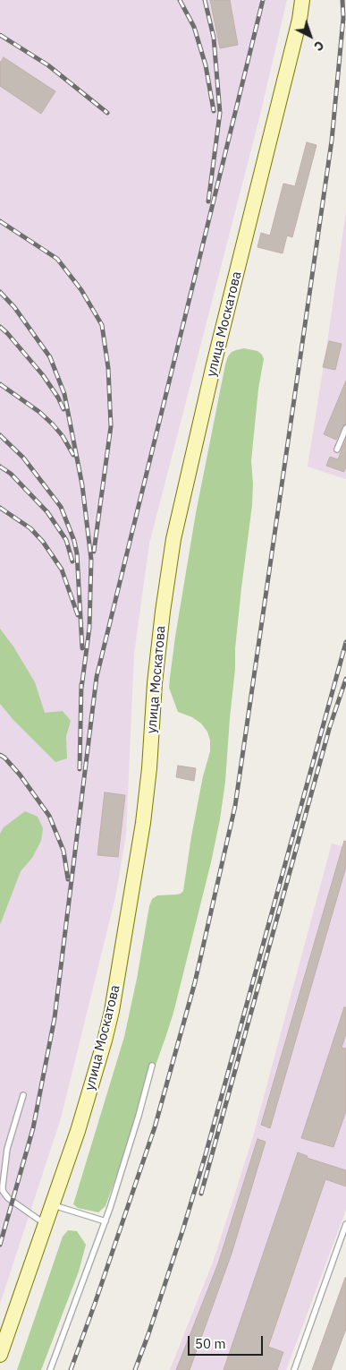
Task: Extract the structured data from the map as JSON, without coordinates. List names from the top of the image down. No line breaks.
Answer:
{"streets":{"main road":["улица Москатова"]},"scale_bar":"50 m","north":"bottom right"}
